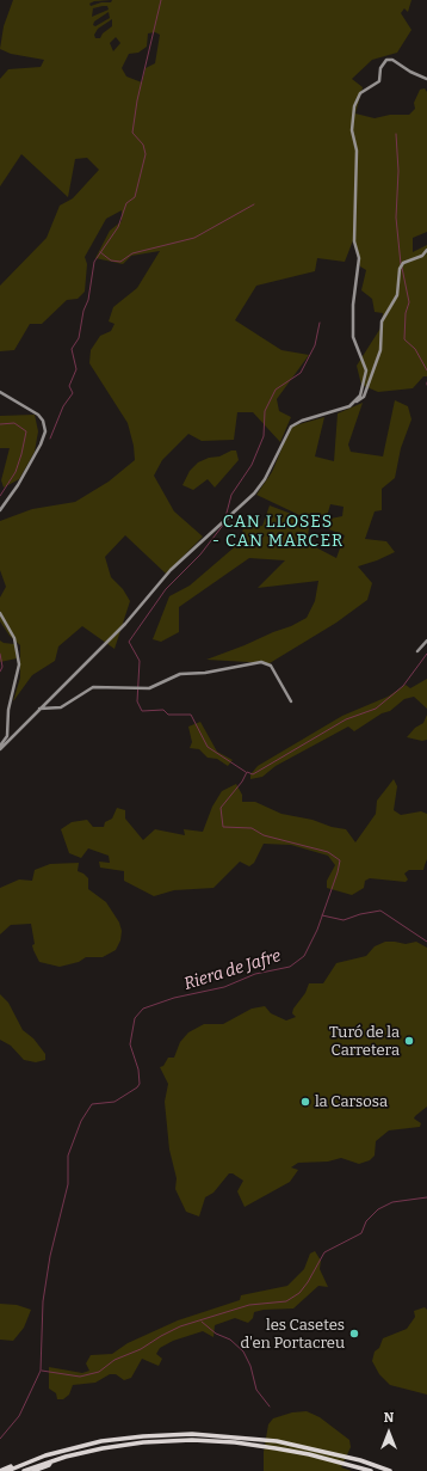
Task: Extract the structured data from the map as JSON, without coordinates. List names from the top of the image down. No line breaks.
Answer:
{"districts":["CAN LLOSES - CAN MARCER"],"water":["Riera de Jafre"],"places":["Turó de la Carretera","la Carsosa","les Casetes d'en Portacreu"],"north":"top"}
